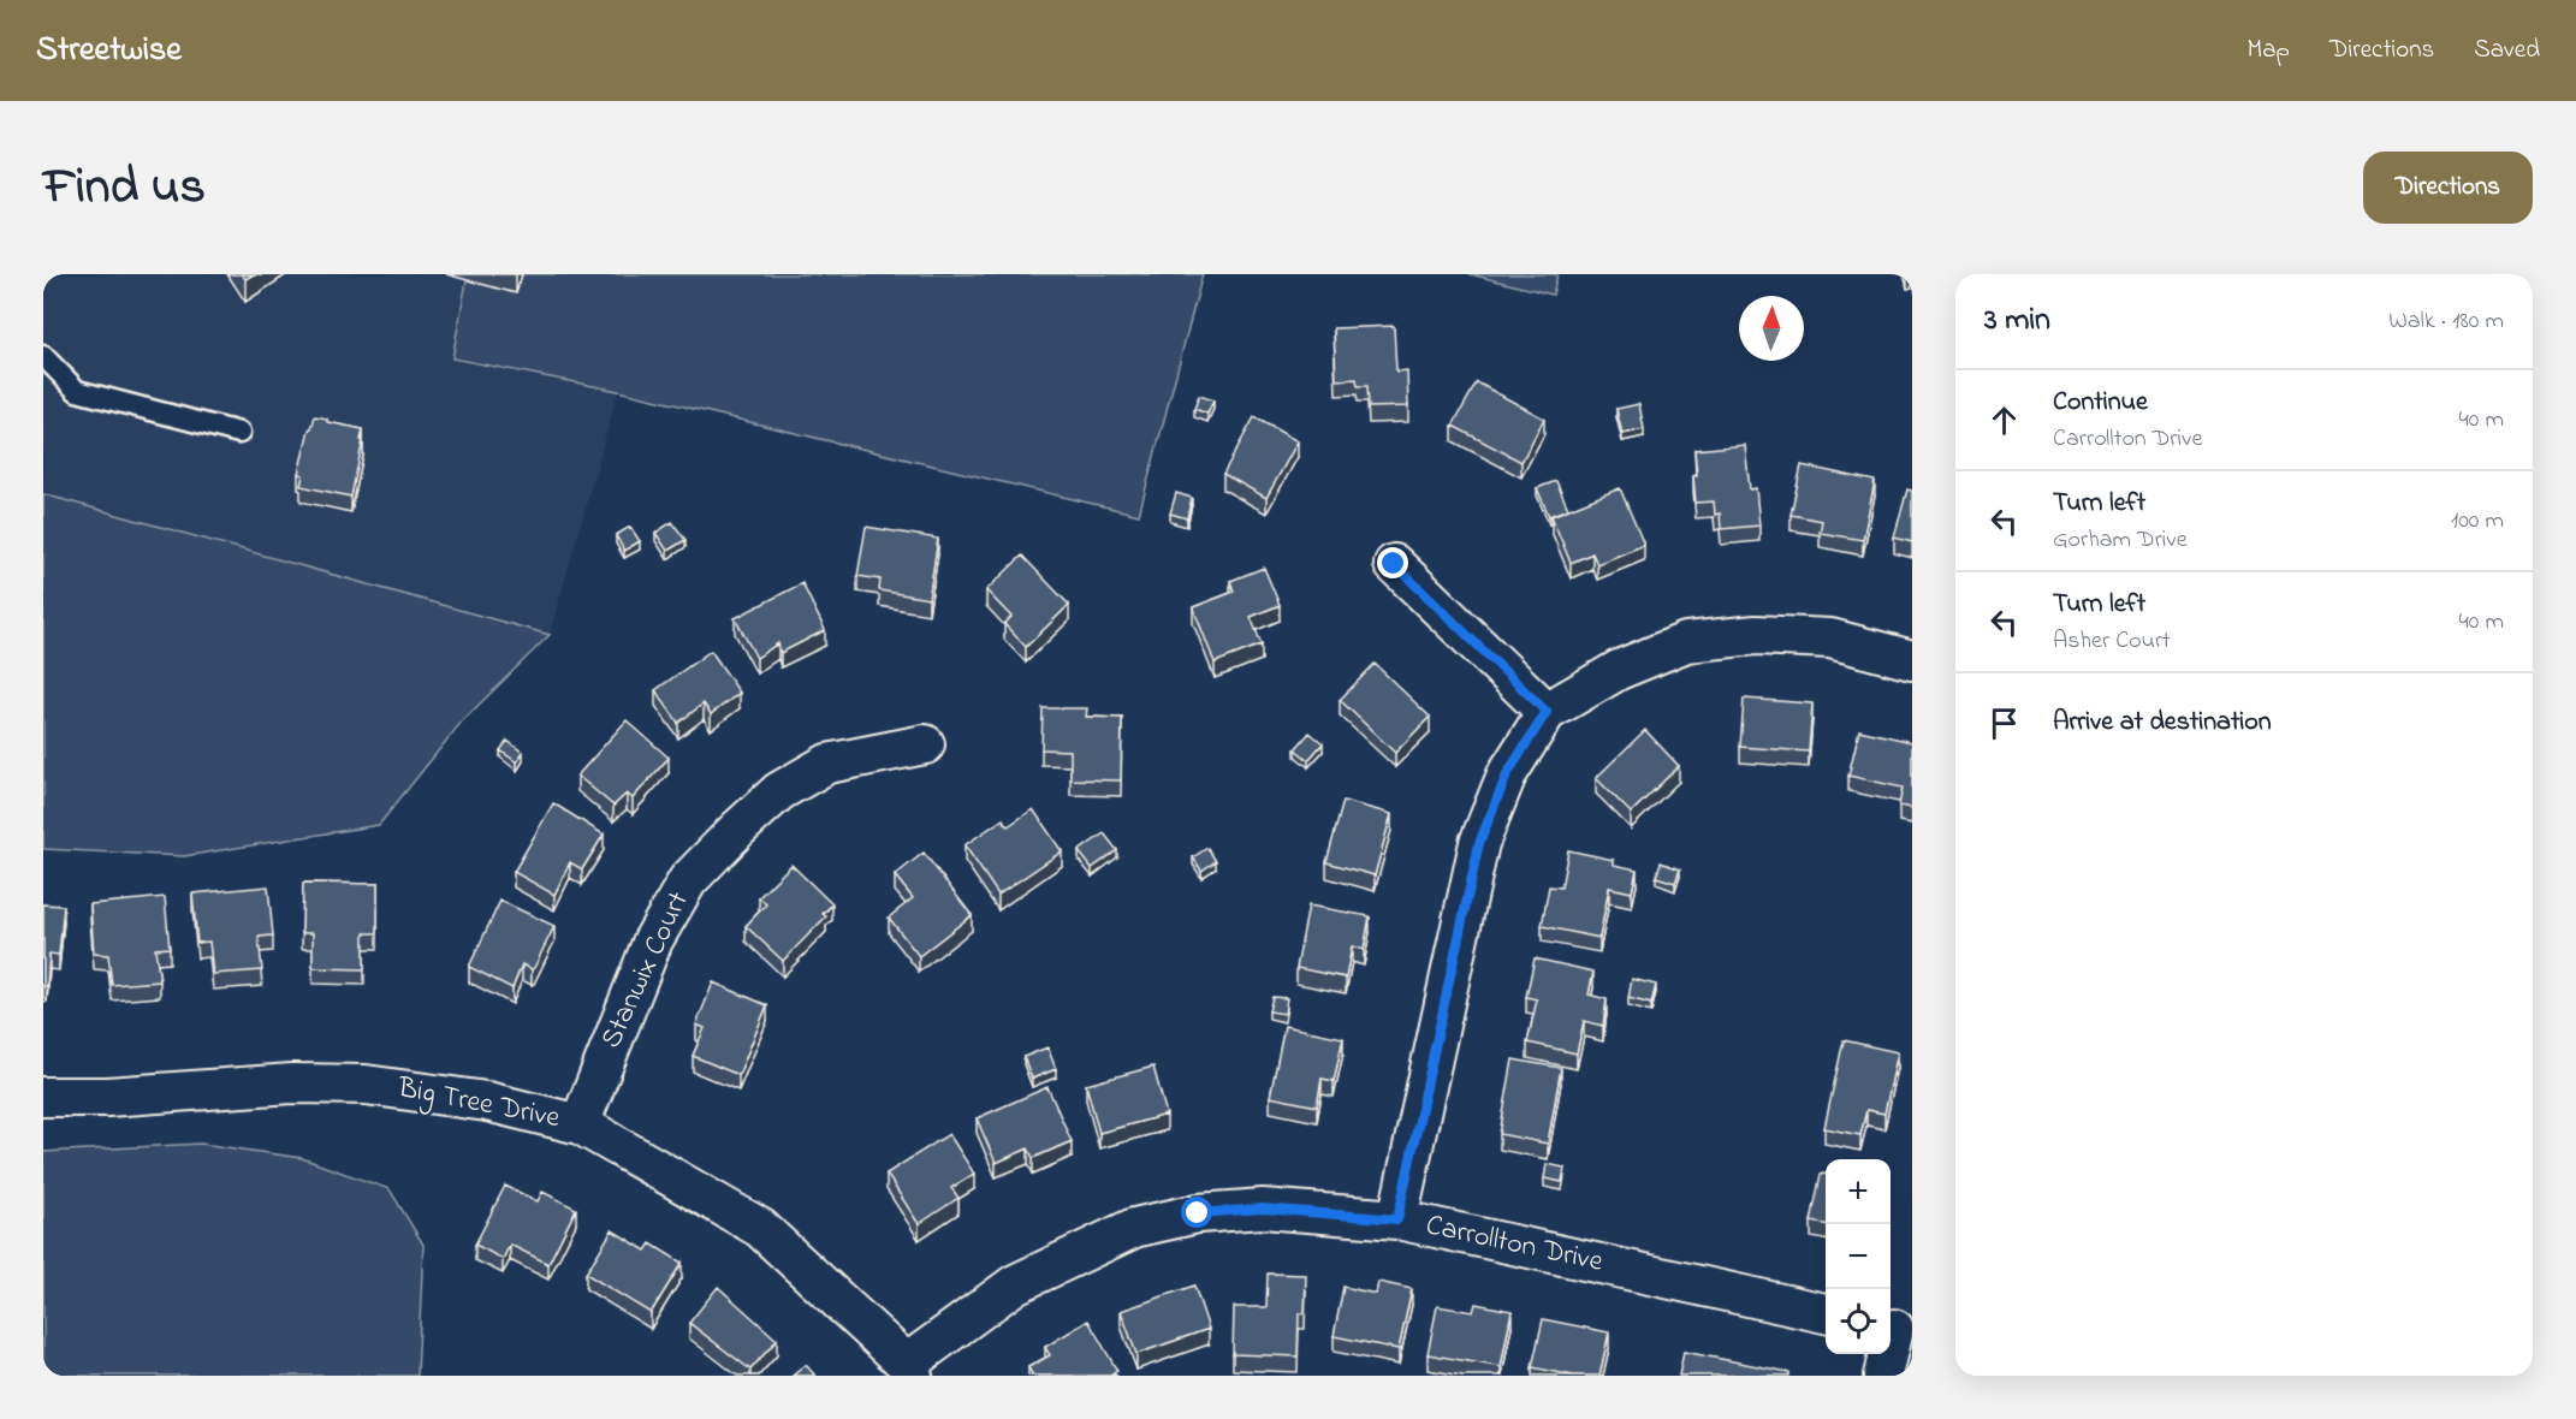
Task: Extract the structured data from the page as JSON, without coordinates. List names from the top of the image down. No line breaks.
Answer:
{"streets":{"street":["Stanwix Court","Big Tree Drive","Carrollton Drive"]},"crossings":[["Stanwix Court","Big Tree Drive"],["Big Tree Drive","Carrollton Drive"]],"north":"top","page":{"header":"Streetwise","nav":["Map","Directions","Saved"],"title":"Find us","buttons":"Directions","heading":["3 min","Walk · 180 m"],"list":[["Continue","Carrollton Drive","40 m"],["Turn left","Gorham Drive","100 m"],["Turn left","Asher Court","40 m"],"Arrive at destination"],"map_buttons":["+","−"]}}
